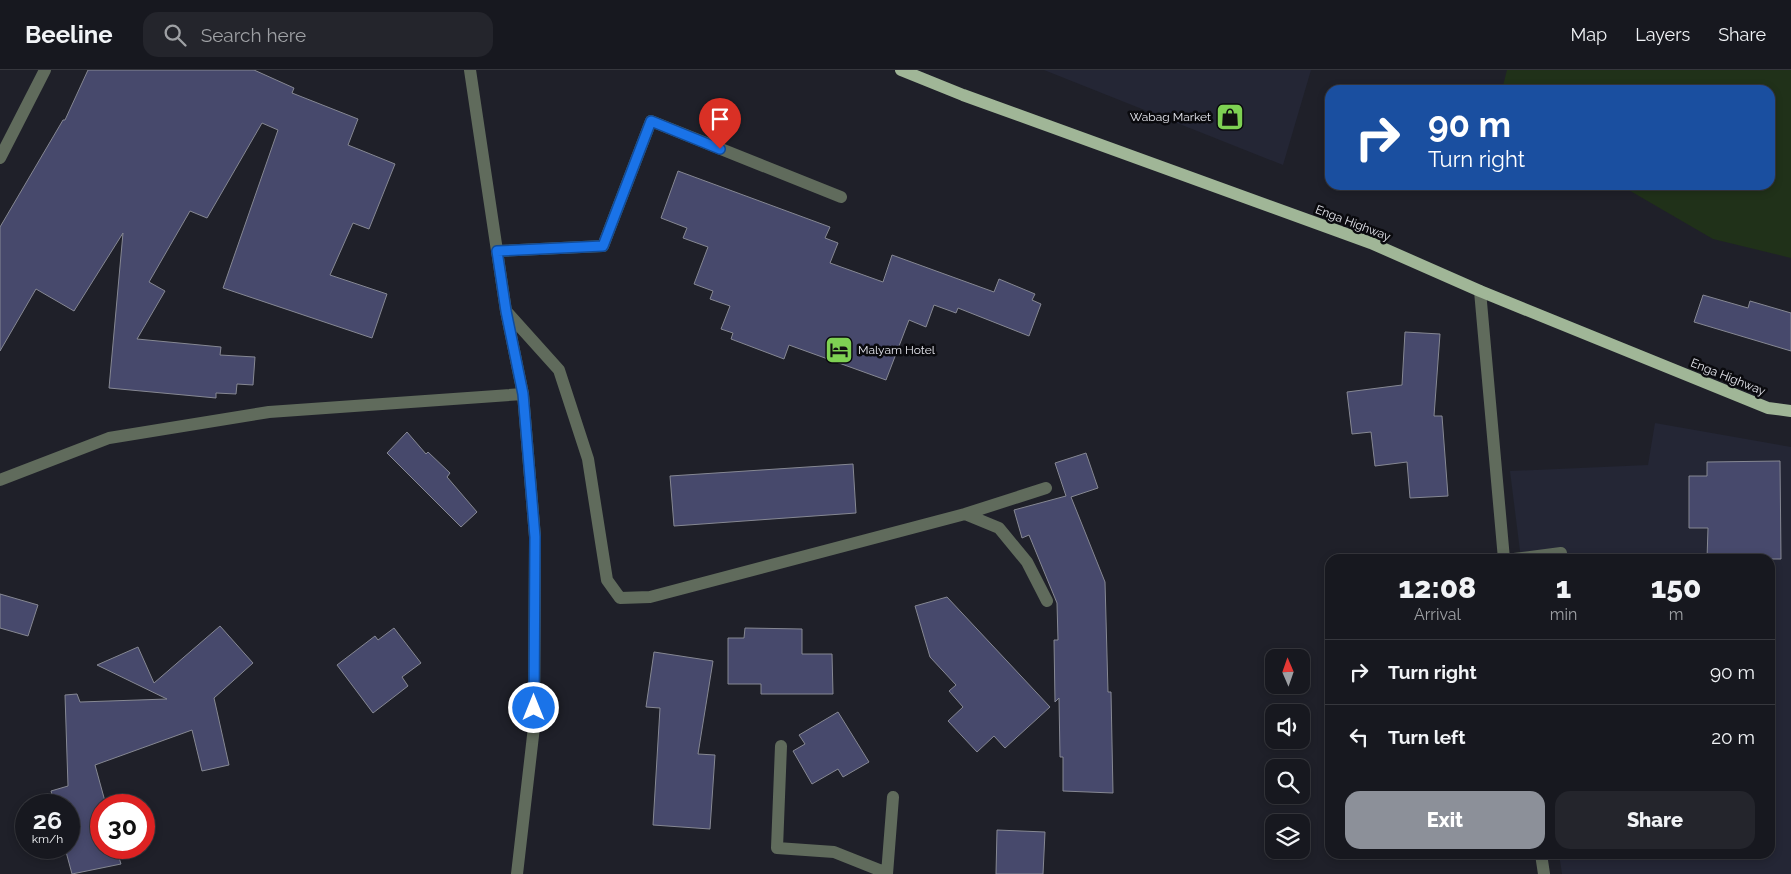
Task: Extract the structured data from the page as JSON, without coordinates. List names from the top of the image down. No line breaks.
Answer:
{"streets":{"main road":["Enga Highway"]},"places":{"shop":["Wabag Market"],"hotel":["Malyam Hotel"]},"north":"top","page":{"header":"Beeline","search":"Search here","nav":["Map","Layers","Share"],"turn":["90 m","Turn right"],"eta":["12:08","Arrival","1","min","150","m"],"list":[{"name":"Turn right","value":"90 m"},{"name":"Turn left","value":"20 m"}],"buttons":["Exit","Share"],"speed":"26 km/h","limit":"30"}}
